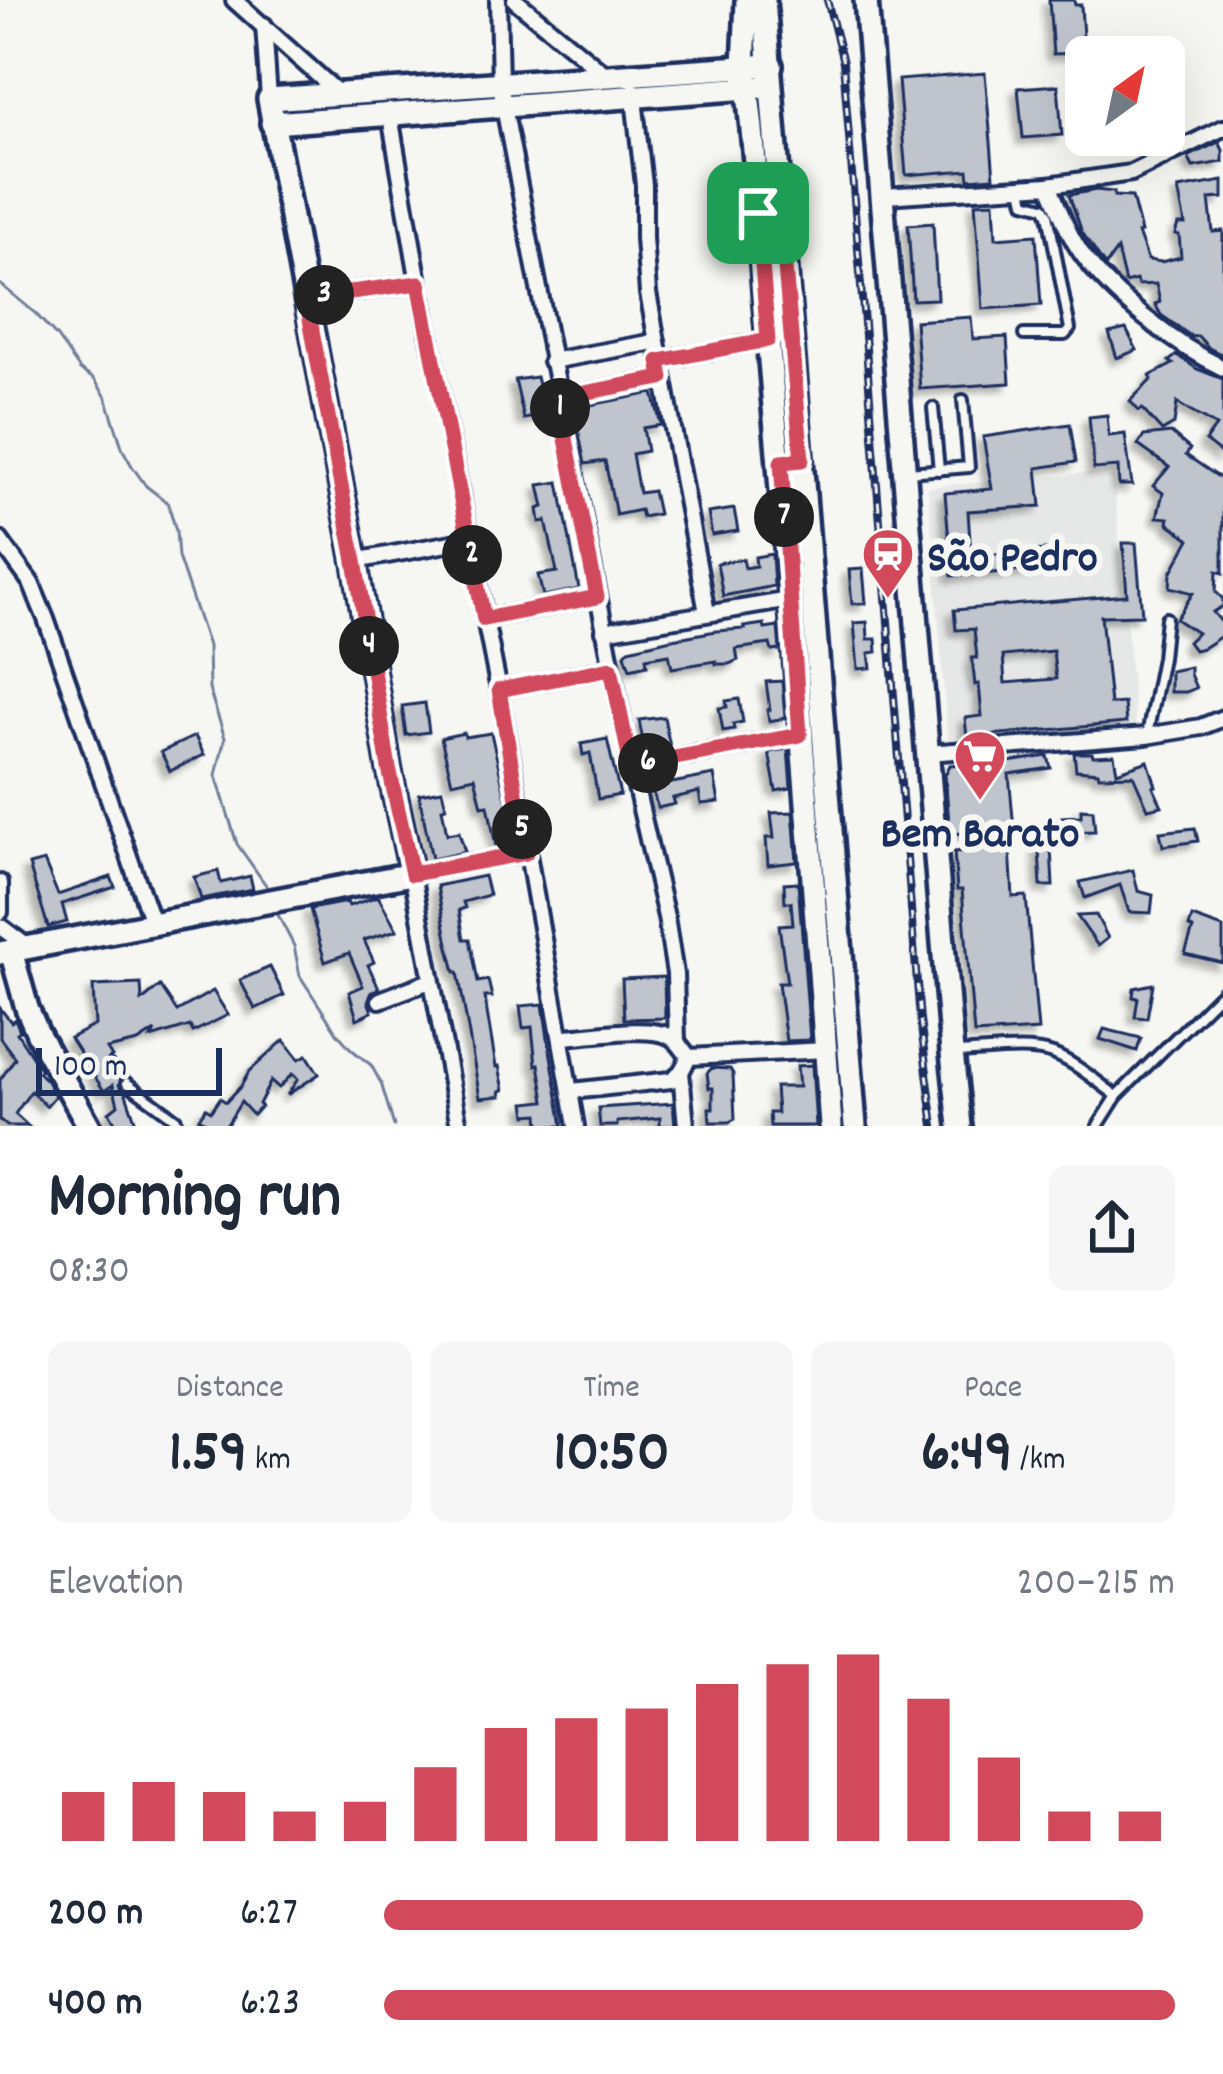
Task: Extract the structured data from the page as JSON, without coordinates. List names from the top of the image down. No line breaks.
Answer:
{"places":{"station":["São Pedro"],"supermarket":["Bem Barato"]},"scale_bar":"100 m","north":"top right","page":{"pins":["3","1","7","2","4","6","5"],"scale":"100 m","heading":["Morning run","08:30"],"stats":[["Distance","1.59 km"],["Time","10:50"],["Pace","6:49 /km"]],"chart":["Elevation","200–215 m"],"list":[{"name":"200 m","note":"6:27"},{"name":"400 m","note":"6:23"}]}}
